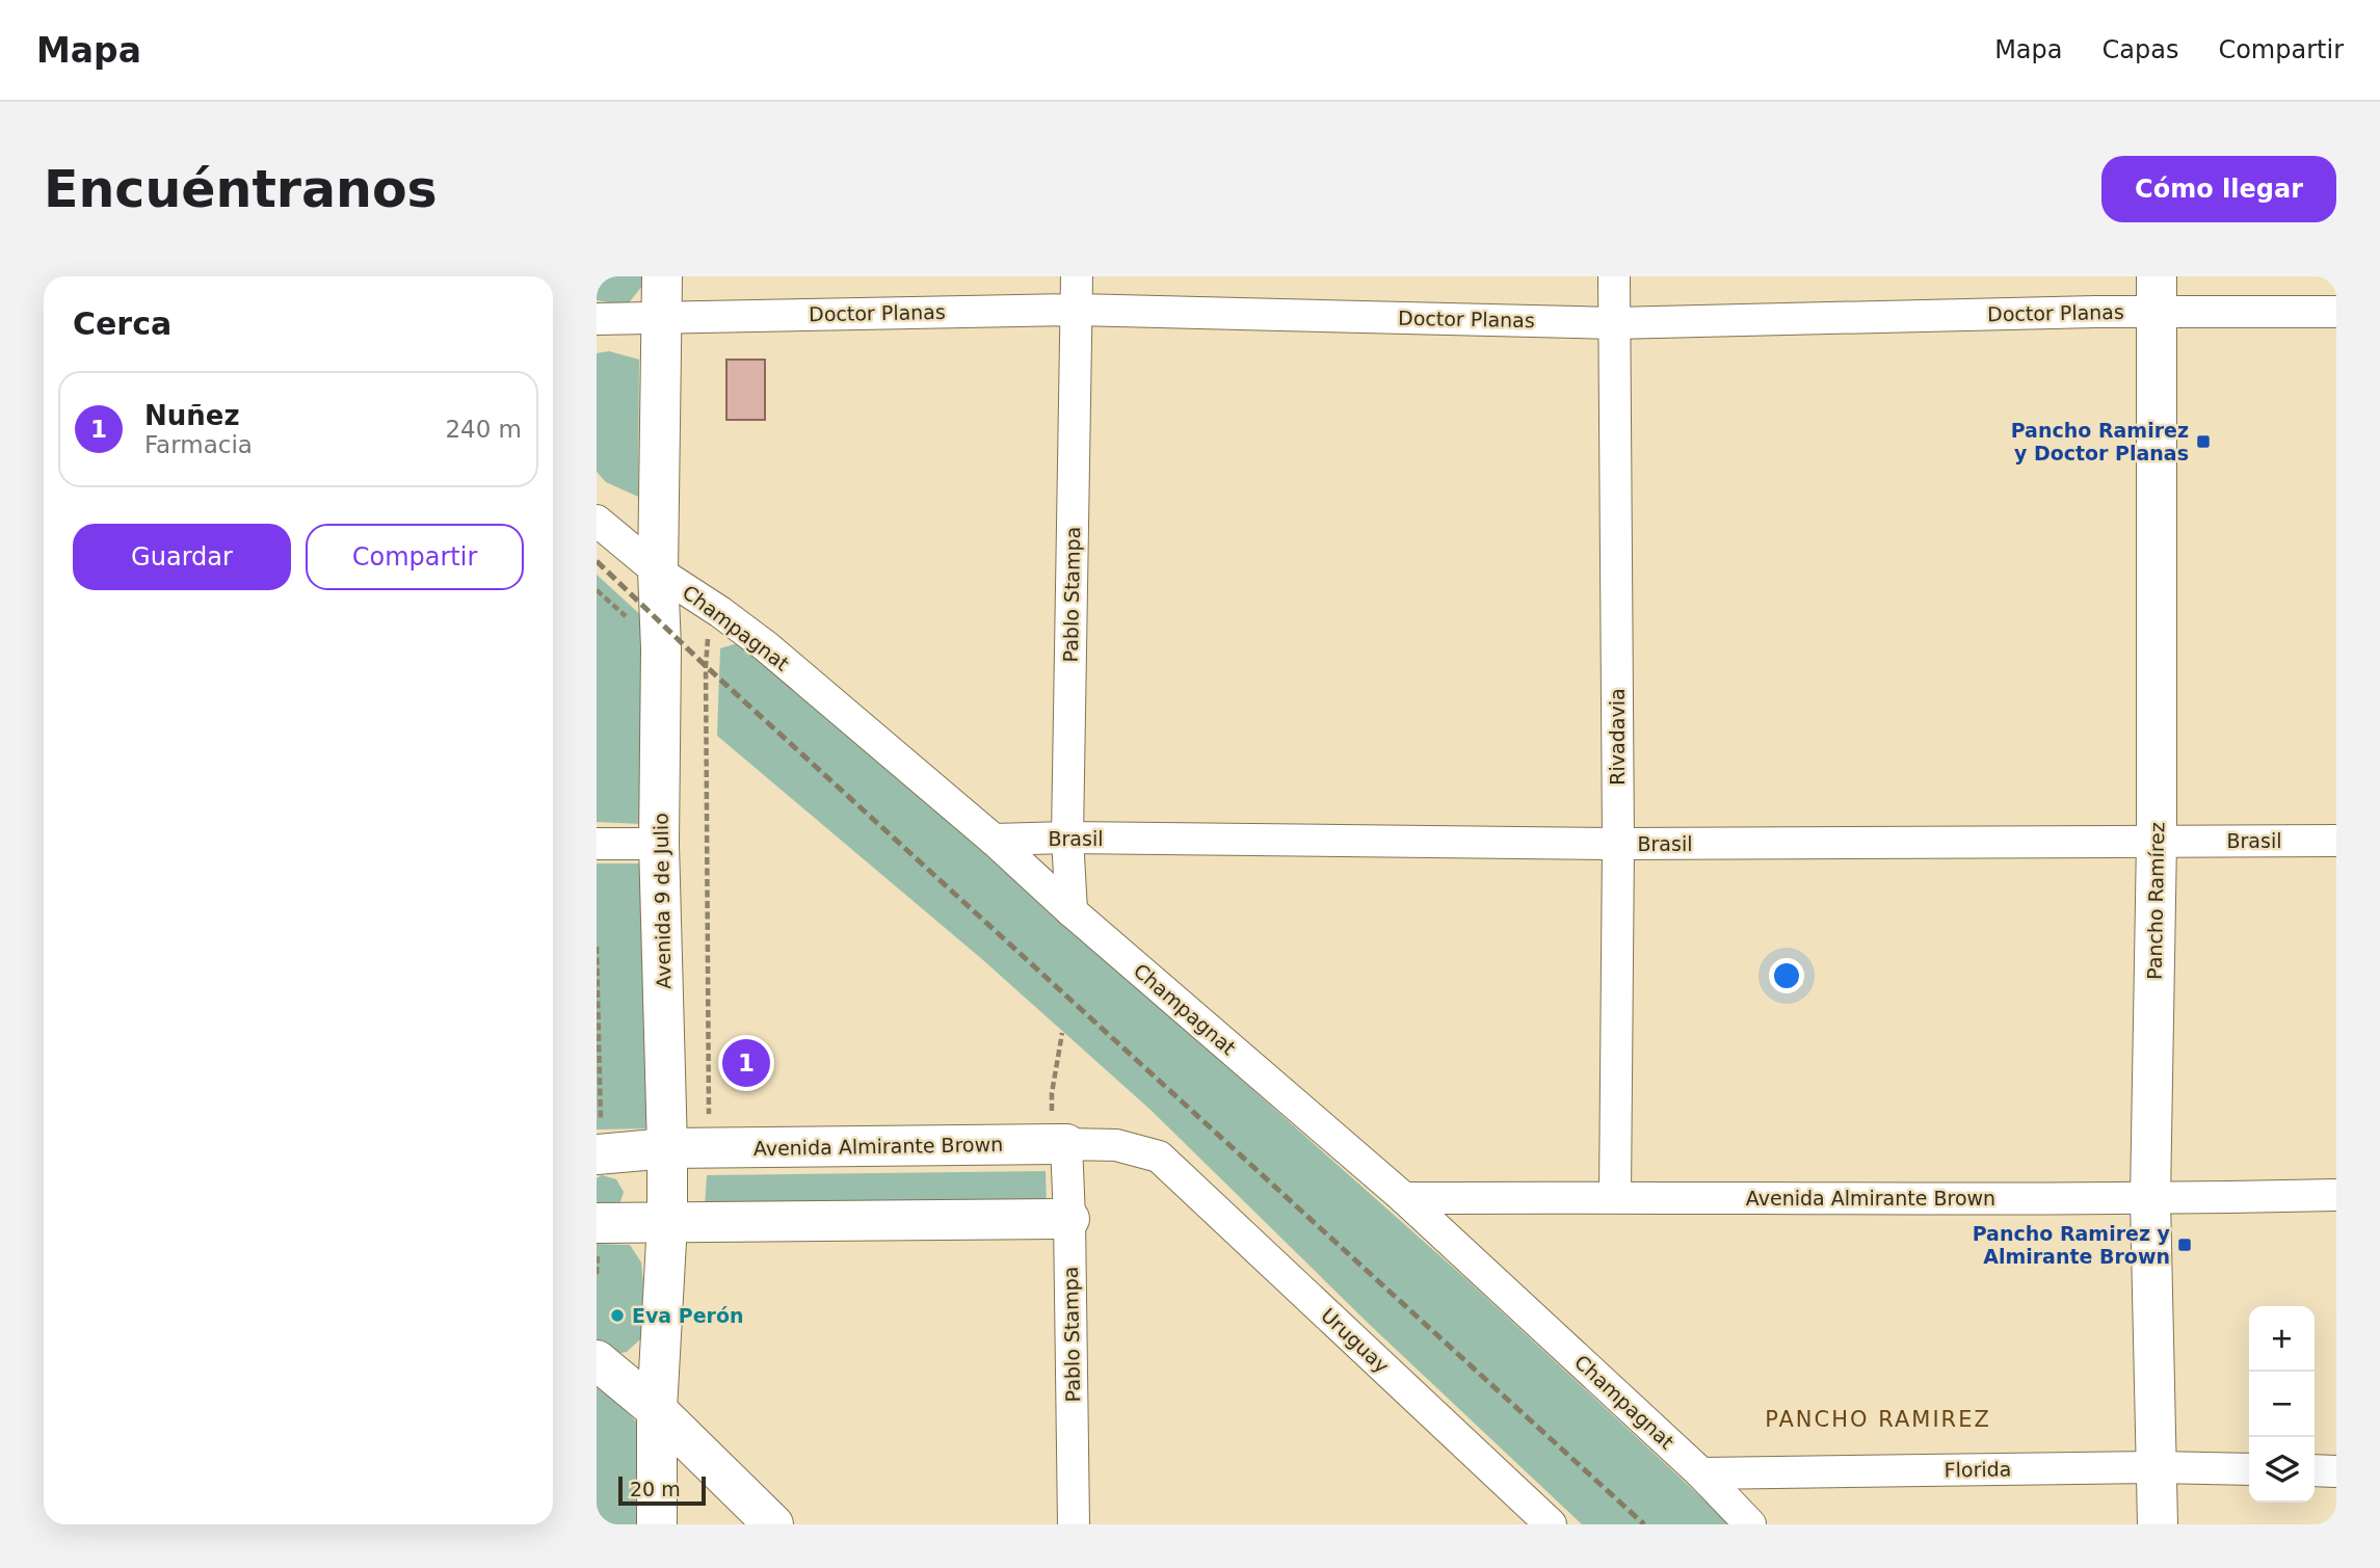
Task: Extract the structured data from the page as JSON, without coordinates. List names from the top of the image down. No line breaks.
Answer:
{"streets":{"street":["Doctor Planas","Pablo Stampa","Champagnat","Rivadavia","Brasil","Avenida 9 de Julio","Pancho Ramírez","Avenida Almirante Brown","Uruguay","Florida"]},"crossings":[["Doctor Planas","Pablo Stampa"],["Doctor Planas","Rivadavia"],["Doctor Planas","Avenida 9 de Julio"],["Doctor Planas","Pancho Ramírez"],["Pablo Stampa","Champagnat"],["Pablo Stampa","Brasil"],["Pablo Stampa","Avenida Almirante Brown"],["Champagnat","Brasil"],["Champagnat","Avenida 9 de Julio"],["Champagnat","Avenida Almirante Brown"],["Champagnat","Florida"],["Rivadavia","Brasil"],["Rivadavia","Avenida Almirante Brown"],["Brasil","Pancho Ramírez"],["Avenida 9 de Julio","Avenida Almirante Brown"],["Pancho Ramírez","Avenida Almirante Brown"],["Pancho Ramírez","Florida"],["Avenida Almirante Brown","Uruguay"]],"districts":["PANCHO RAMIREZ"],"places":{"transit":["Pancho Ramirez y Doctor Planas","Pancho Ramirez y Almirante Brown"],"other":["Eva Perón"]},"scale_bar":"20 m","page":{"header":"Mapa","nav":["Mapa","Capas","Compartir"],"buttons":["Cómo llegar",["Guardar","Compartir"]],"title":"Encuéntranos","heading":"Cerca","list":[{"mark":"1","name":"Nuñez","note":"Farmacia","value":"240 m"}],"pins":"1","map_buttons":["+","−"],"scale":"20 m"}}
